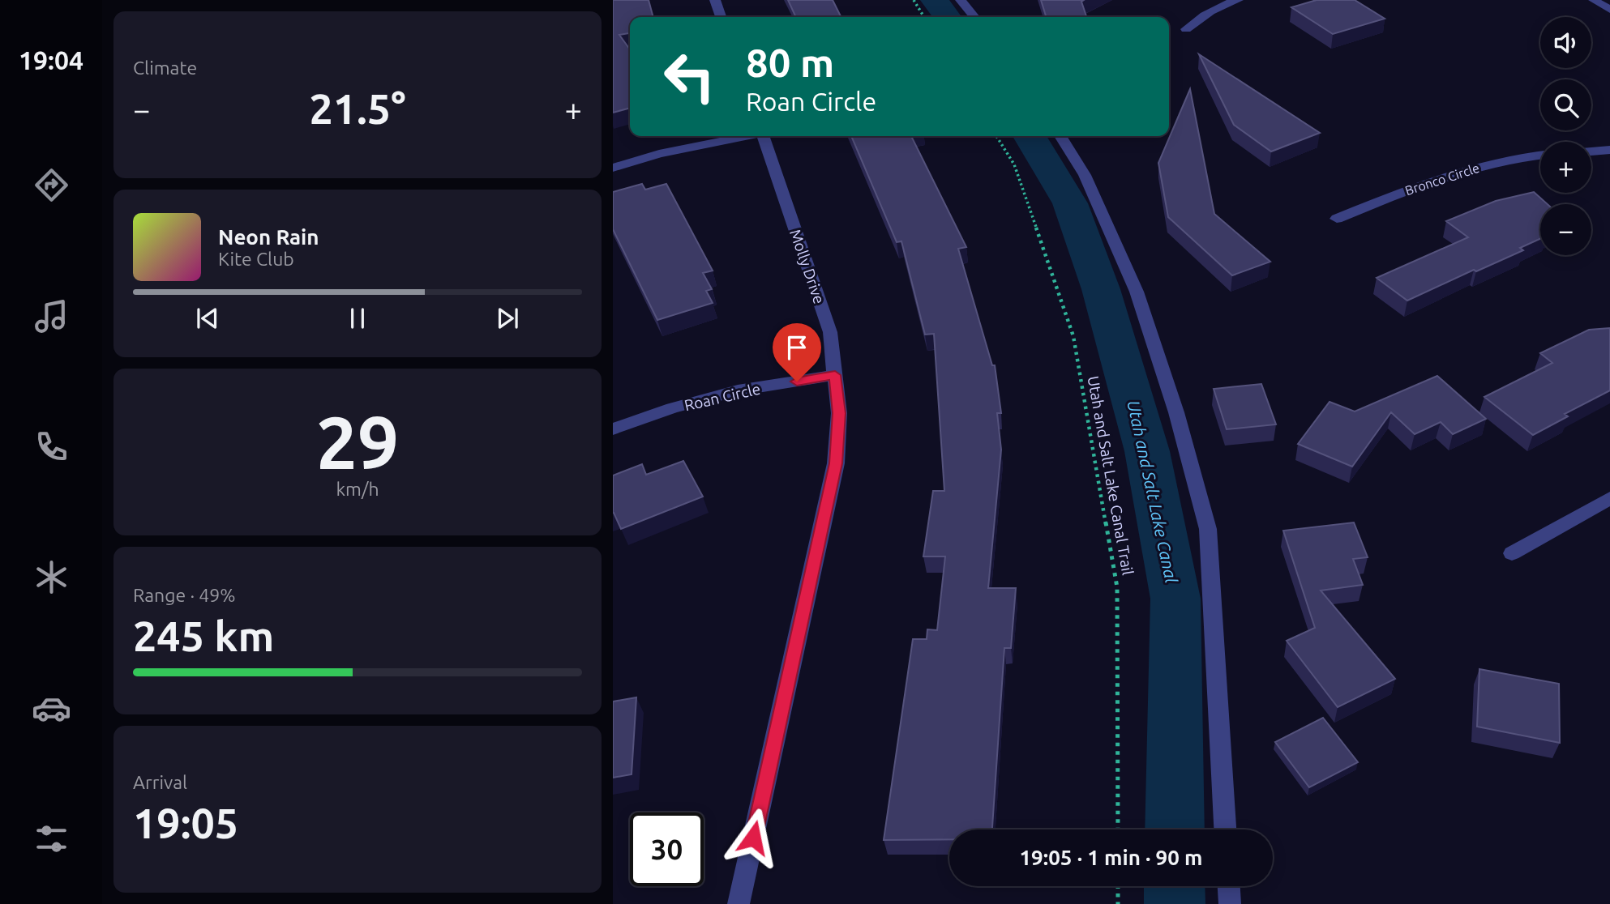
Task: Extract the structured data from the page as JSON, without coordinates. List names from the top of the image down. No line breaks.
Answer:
{"streets":{"street":["Bronco Circle","Molly Drive","Roan Circle"],"path":["Utah and Salt Lake Canal Trail"]},"crossings":[["Molly Drive","Roan Circle"]],"water":["Utah and Salt Lake Canal"],"page":{"tabs":"19:04","tile":["Climate",["29","km/h"],["Range · 49%","245 km"],["Arrival","19:05"]],"map_buttons":["+","−"],"turn":["80 m","Roan Circle"],"heat":["−","21.5°","+"],"song":["Neon Rain","Kite Club"],"limit":"30","trip":"19:05 · 1 min · 90 m"}}
